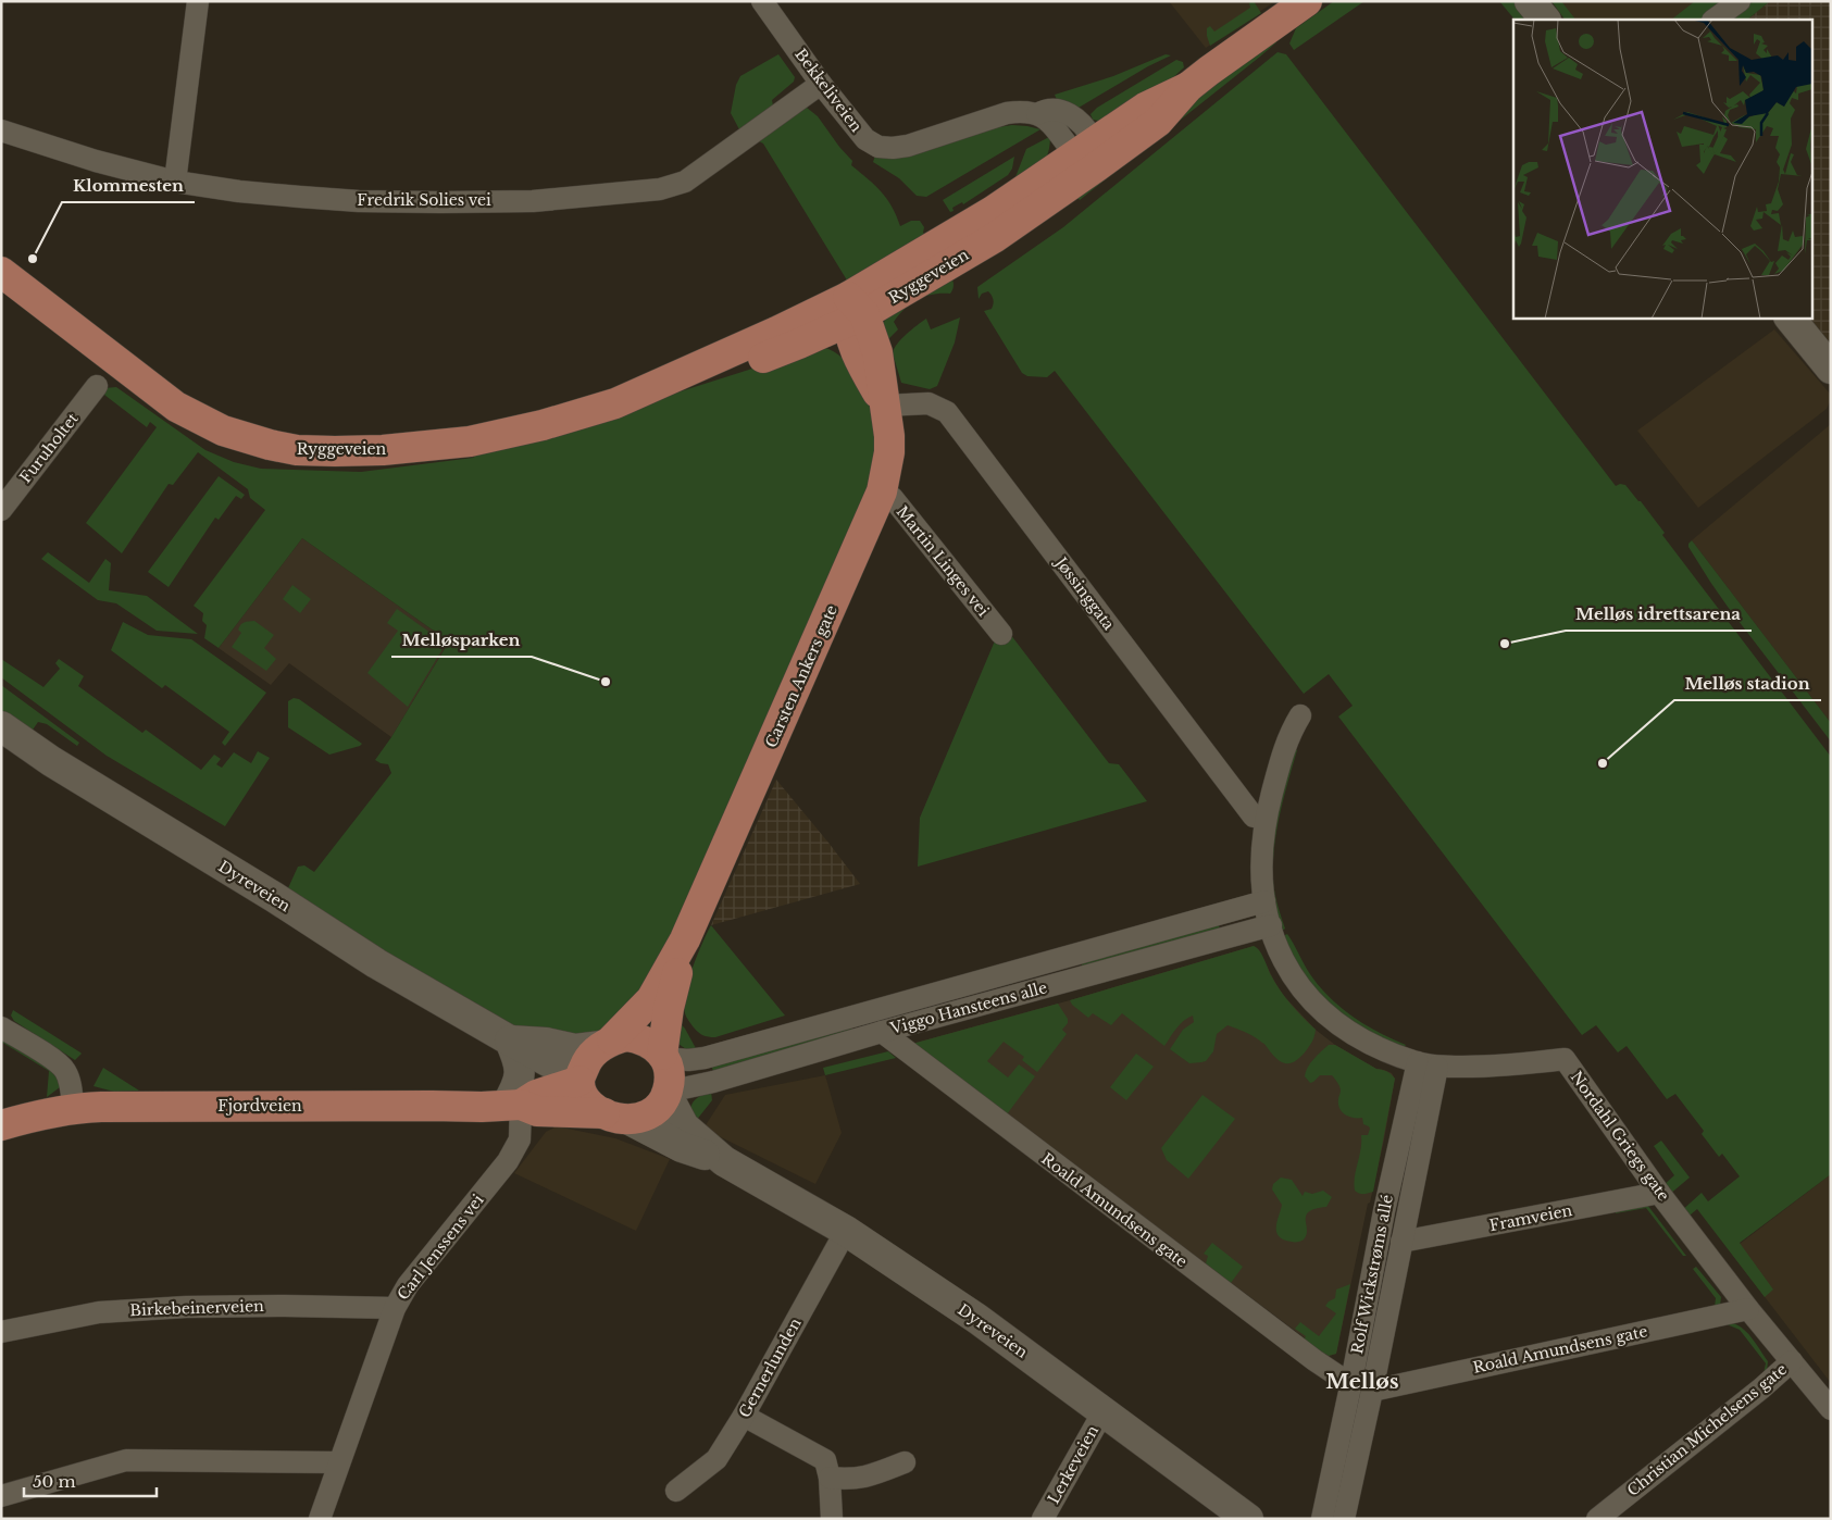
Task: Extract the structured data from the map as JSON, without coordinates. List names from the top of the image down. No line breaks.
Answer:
{"streets":{"main road":["Ryggeveien","Carsten Ankers gate","Fjordveien"],"street":["Bekkeliveien","Fredrik Solies vei","Furuholtet","Martin Linges vei","Jøssinggata","Dyreveien","Viggo Hansteens alle","Nordahl Griegs gate","Roald Amundsens gate","Framveien","Carl Jenssens vei","Rolf Wickstrøms allé","Birkebeinerveien","Gernerlunden","Christian Michelsens gate","Lerkeveien"]},"crossings":[["Bekkeliveien","Fredrik Solies vei"],["Bekkeliveien","Ryggeveien"],["Ryggeveien","Carsten Ankers gate"],["Martin Linges vei","Carsten Ankers gate"],["Jøssinggata","Carsten Ankers gate"],["Jøssinggata","Nordahl Griegs gate"],["Carsten Ankers gate","Dyreveien"],["Carsten Ankers gate","Viggo Hansteens alle"],["Carsten Ankers gate","Fjordveien"],["Dyreveien","Viggo Hansteens alle"],["Dyreveien","Fjordveien"],["Dyreveien","Gernerlunden"],["Dyreveien","Lerkeveien"],["Viggo Hansteens alle","Fjordveien"],["Viggo Hansteens alle","Nordahl Griegs gate"],["Viggo Hansteens alle","Roald Amundsens gate"],["Fjordveien","Carl Jenssens vei"],["Nordahl Griegs gate","Roald Amundsens gate"],["Nordahl Griegs gate","Framveien"],["Nordahl Griegs gate","Rolf Wickstrøms allé"],["Nordahl Griegs gate","Christian Michelsens gate"],["Roald Amundsens gate","Rolf Wickstrøms allé"],["Framveien","Rolf Wickstrøms allé"],["Carl Jenssens vei","Birkebeinerveien"]],"districts":["Melløs"],"places":["Klommesten","Melløs idrettsarena","Melløsparken","Melløs stadion"],"scale_bar":"50 m"}
